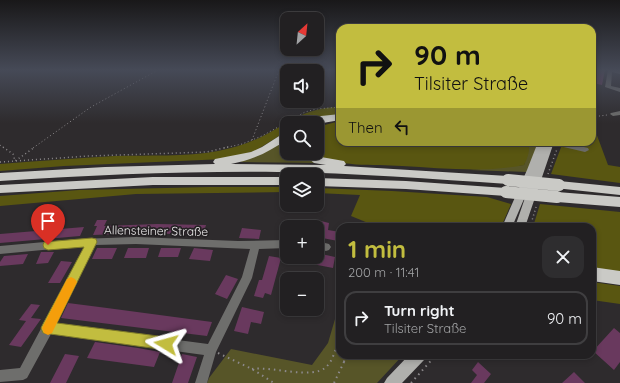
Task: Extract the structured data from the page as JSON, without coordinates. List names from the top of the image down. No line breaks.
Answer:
{"streets":{"street":["Allensteiner Straße"]},"north":"top right","page":{"map_buttons":["+","−"],"turn":["90 m","Tilsiter Straße"],"then":"Then","heading":["1 min","200 m · 11:41"],"list":[{"name":"Turn right","note":"Tilsiter Straße","value":"90 m"}]}}
